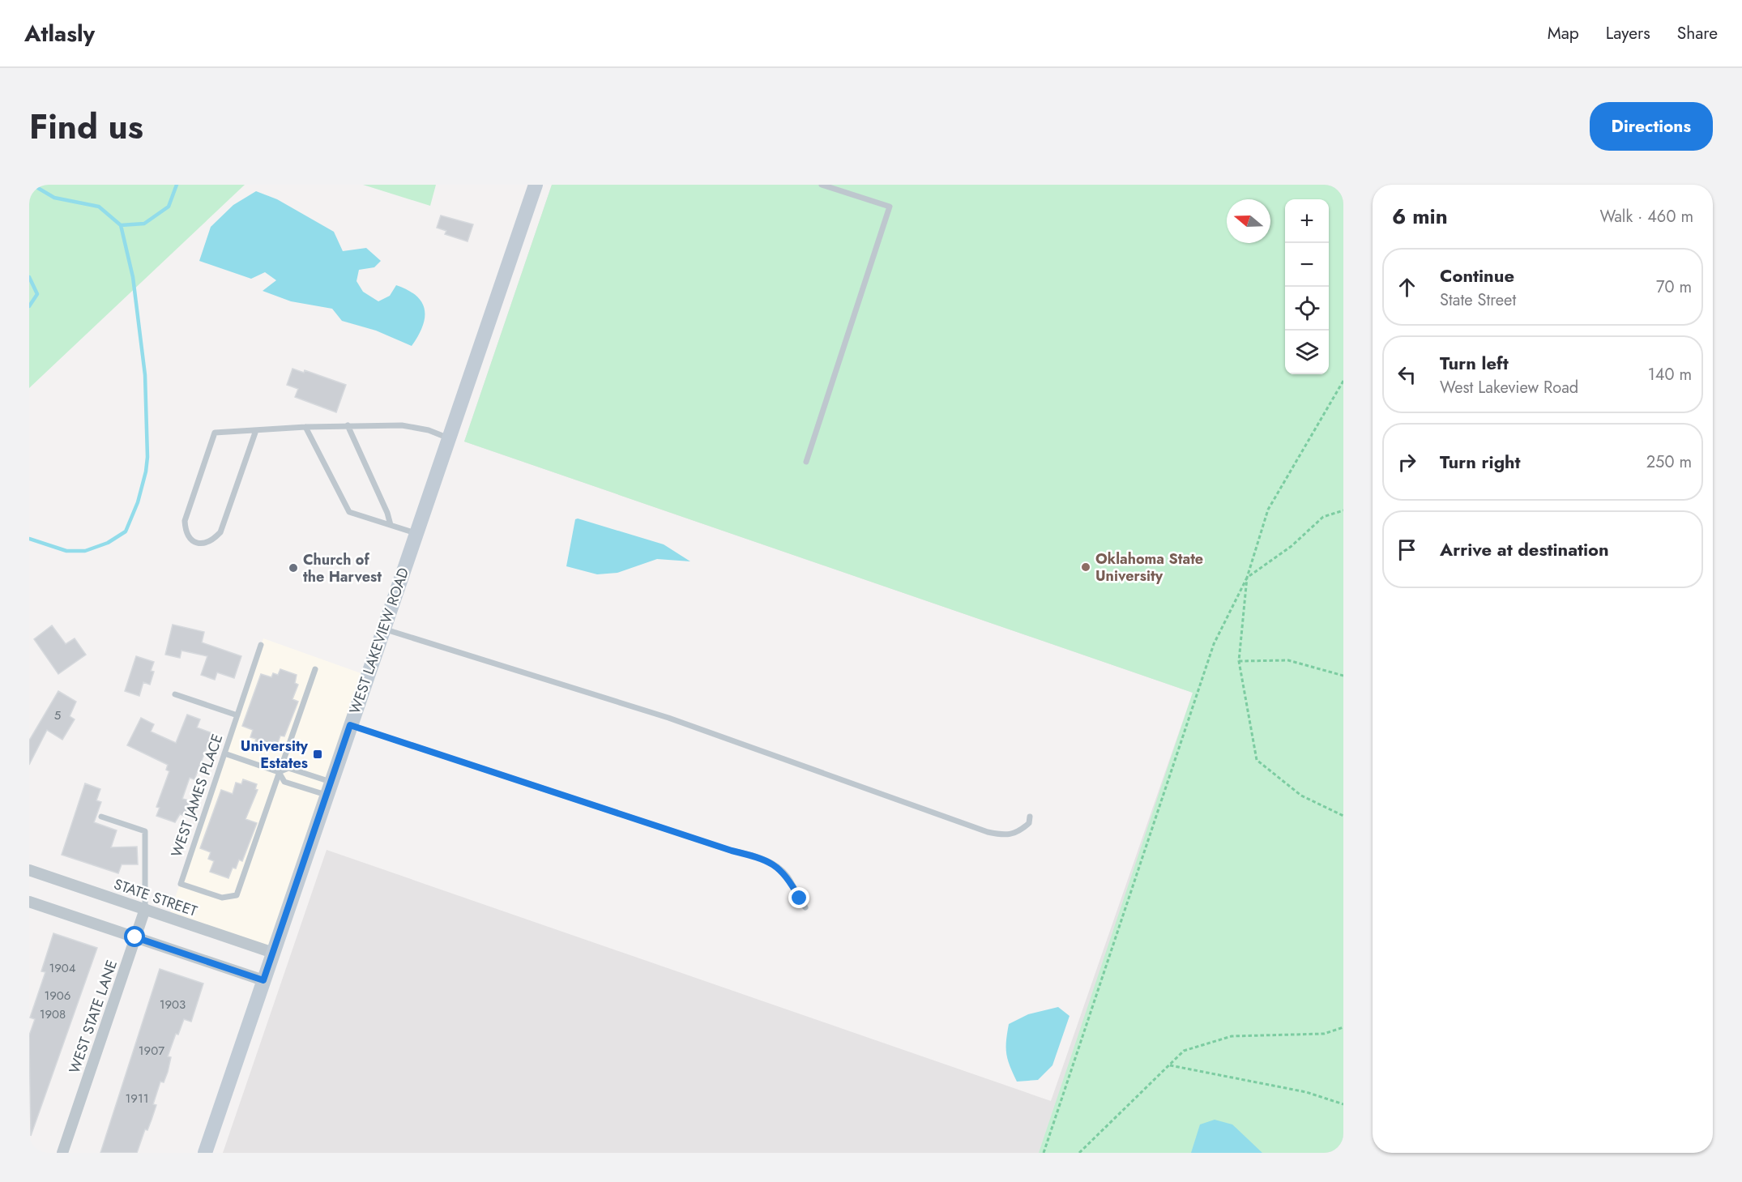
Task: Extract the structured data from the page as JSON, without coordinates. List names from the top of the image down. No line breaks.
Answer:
{"streets":{"main road":["WEST LAKEVIEW ROAD"],"street":["STATE STREET","WEST STATE LANE"],"lane":["WEST JAMES PLACE"]},"crossings":[["WEST LAKEVIEW ROAD","STATE STREET"],["STATE STREET","WEST STATE LANE"]],"places":{"other":["Oklahoma State University","Church of the Harvest"],"transit":["University Estates"]},"house_numbers":["5","1904","1906","1903","1908","1907","1911"],"north":"left","page":{"header":"Atlasly","nav":["Map","Layers","Share"],"title":"Find us","buttons":"Directions","heading":["6 min","Walk · 460 m"],"map_buttons":["+","−"],"list":[["Continue","State Street","70 m"],["Turn left","West Lakeview Road","140 m"],["Turn right","250 m"],"Arrive at destination"]}}
